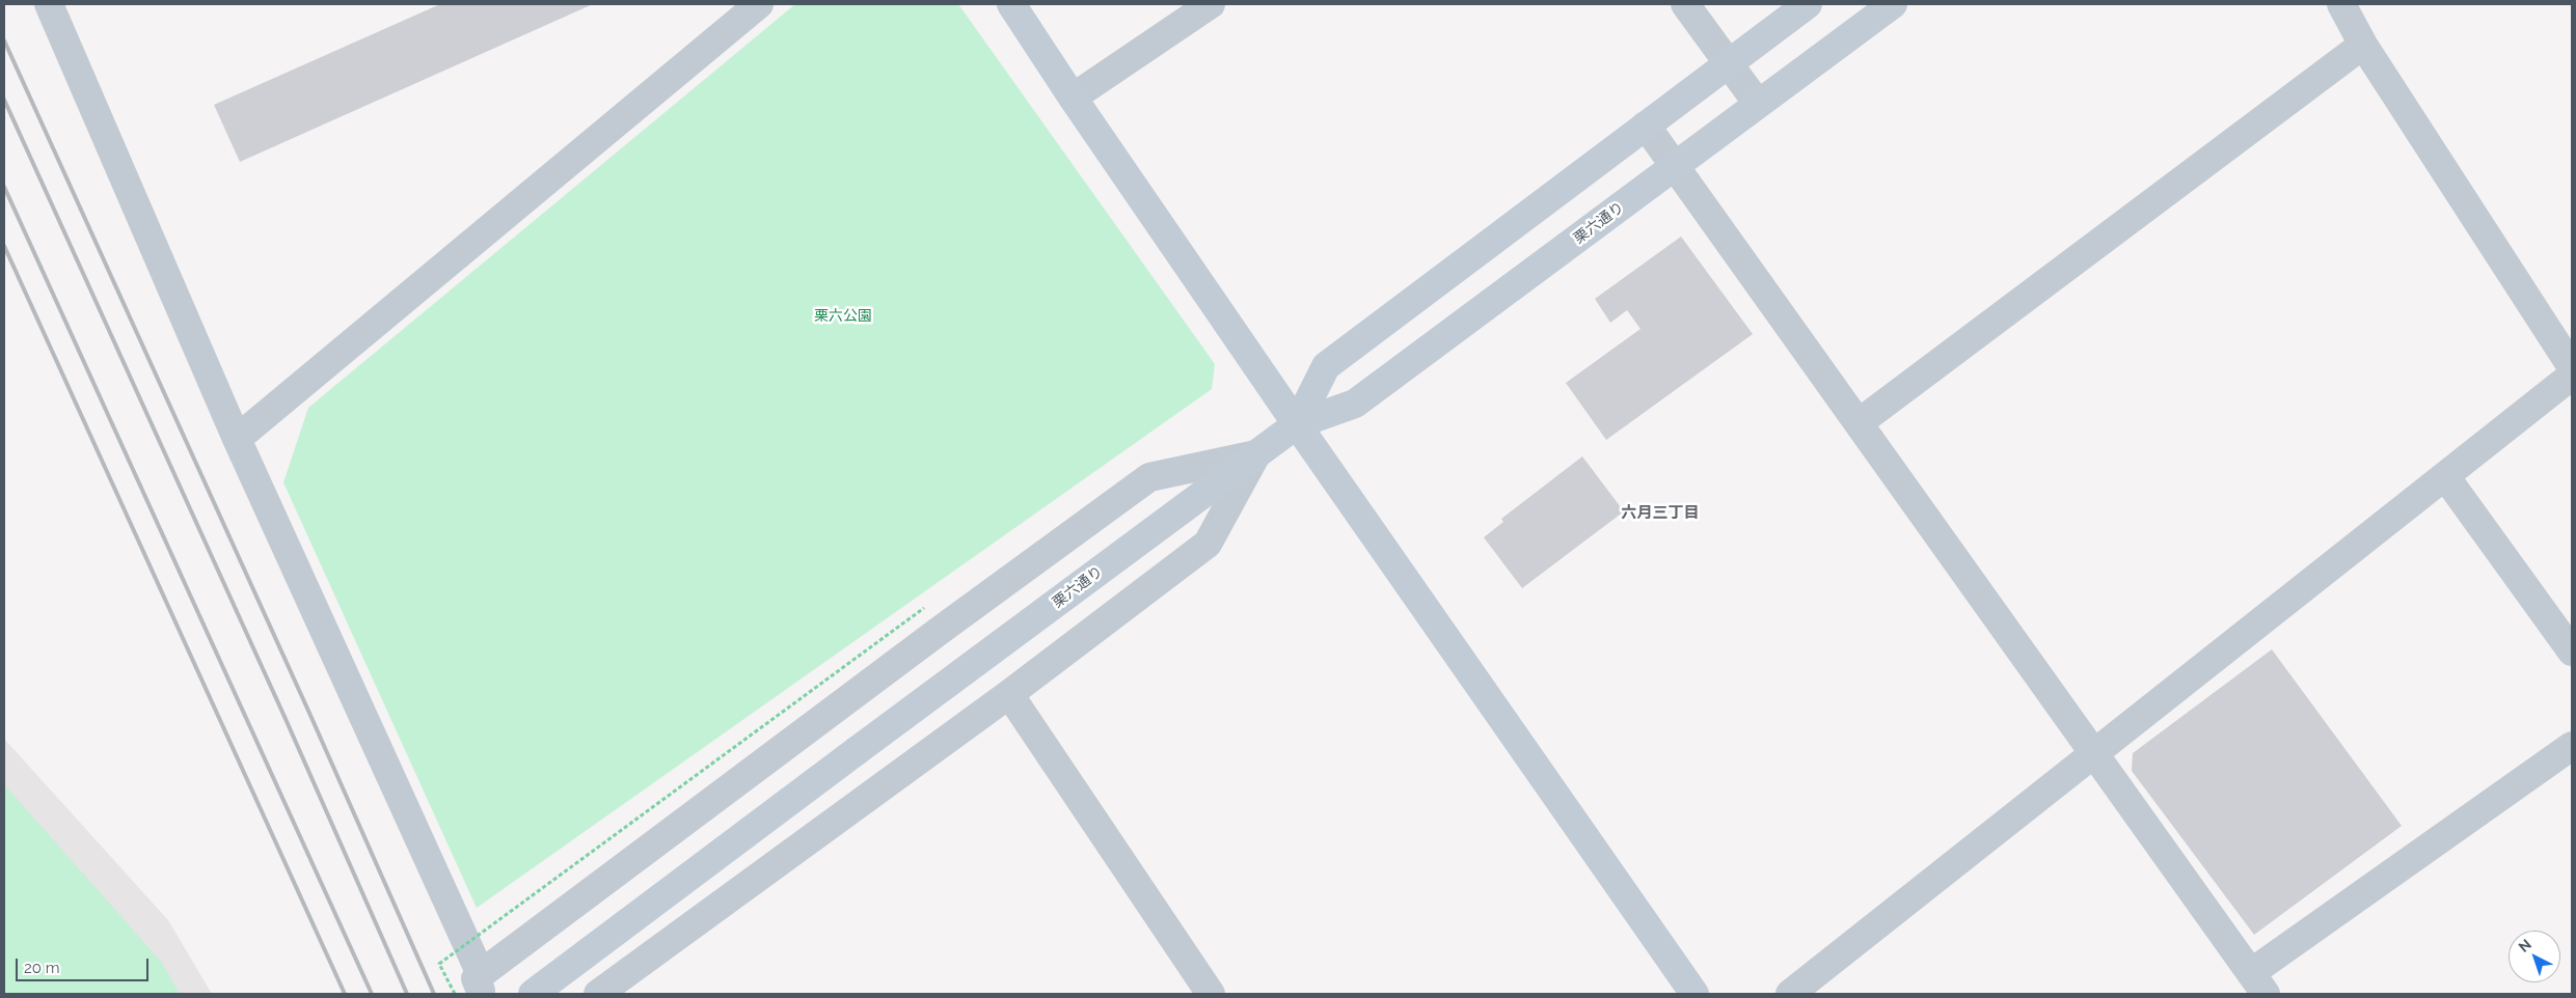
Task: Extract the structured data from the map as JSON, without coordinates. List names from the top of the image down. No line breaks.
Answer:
{"streets":{"street":["栗六通り"]},"districts":["六月三丁目"],"parks":["栗六公園"],"scale_bar":"20 m","north":"top left"}
